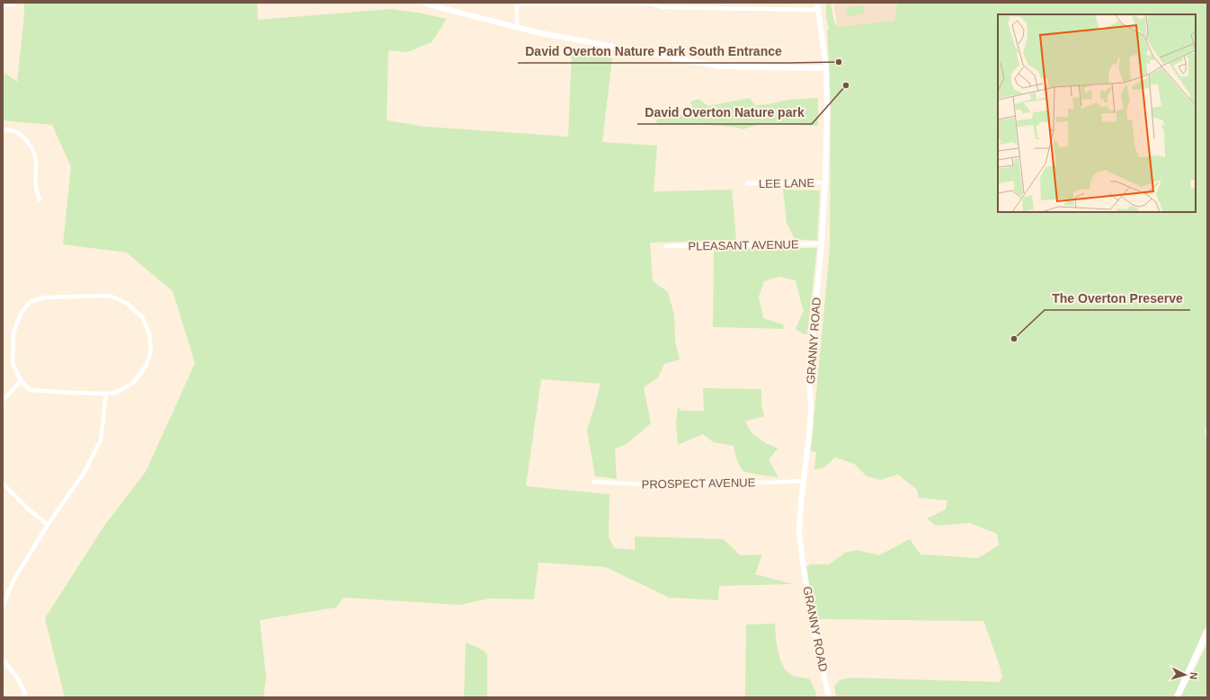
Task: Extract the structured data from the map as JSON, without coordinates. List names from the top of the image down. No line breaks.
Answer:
{"streets":{"street":["LEE LANE","PLEASANT AVENUE","GRANNY ROAD","PROSPECT AVENUE"]},"crossings":[["LEE LANE","GRANNY ROAD"],["PLEASANT AVENUE","GRANNY ROAD"],["GRANNY ROAD","PROSPECT AVENUE"]],"places":["David Overton Nature Park South Entrance","David Overton Nature park","The Overton Preserve"],"north":"right"}
